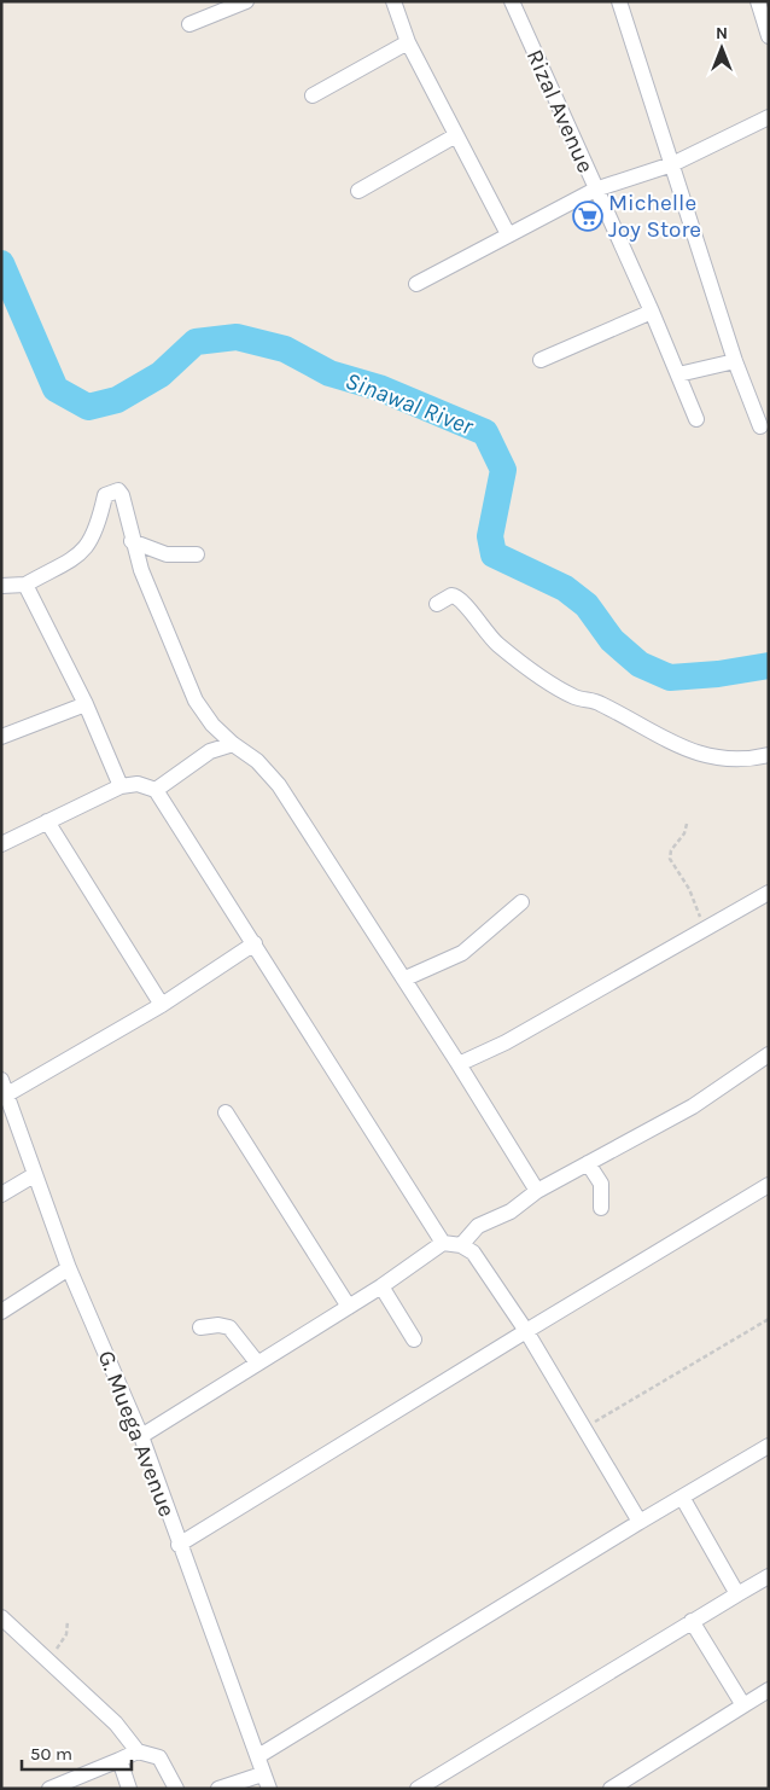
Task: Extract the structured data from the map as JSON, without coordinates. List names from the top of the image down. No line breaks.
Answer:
{"streets":{"street":["Rizal Avenue","G. Muega Avenue"]},"water":["Sinawal River"],"places":{"supermarket":["Michelle Joy Store"]},"scale_bar":"50 m","north":"top"}
